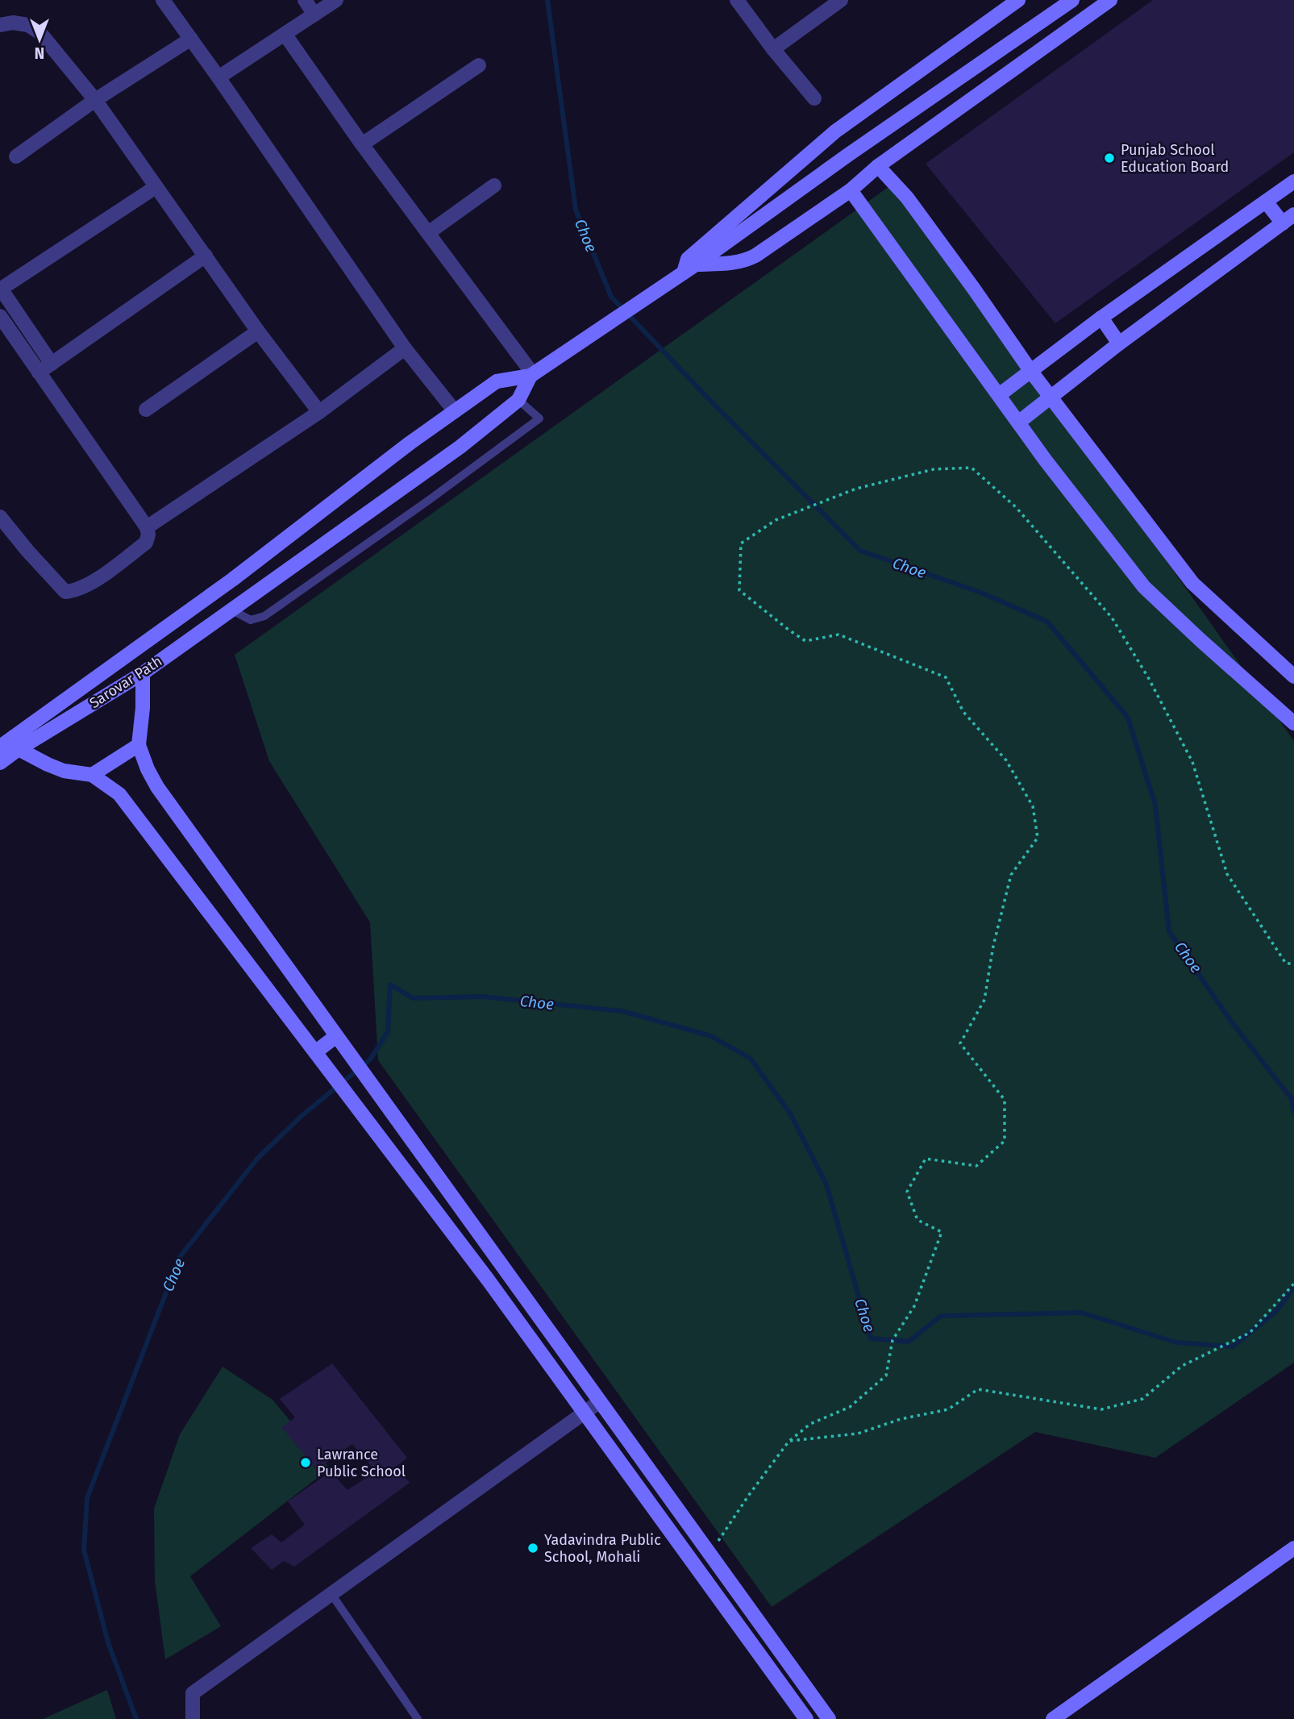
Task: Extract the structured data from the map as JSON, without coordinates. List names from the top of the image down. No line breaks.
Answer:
{"streets":{"main road":["Sarovar Path"]},"water":["Choe"],"places":["Punjab School Education Board","Lawrance Public School","Yadavindra Public School, Mohali"],"north":"bottom"}
